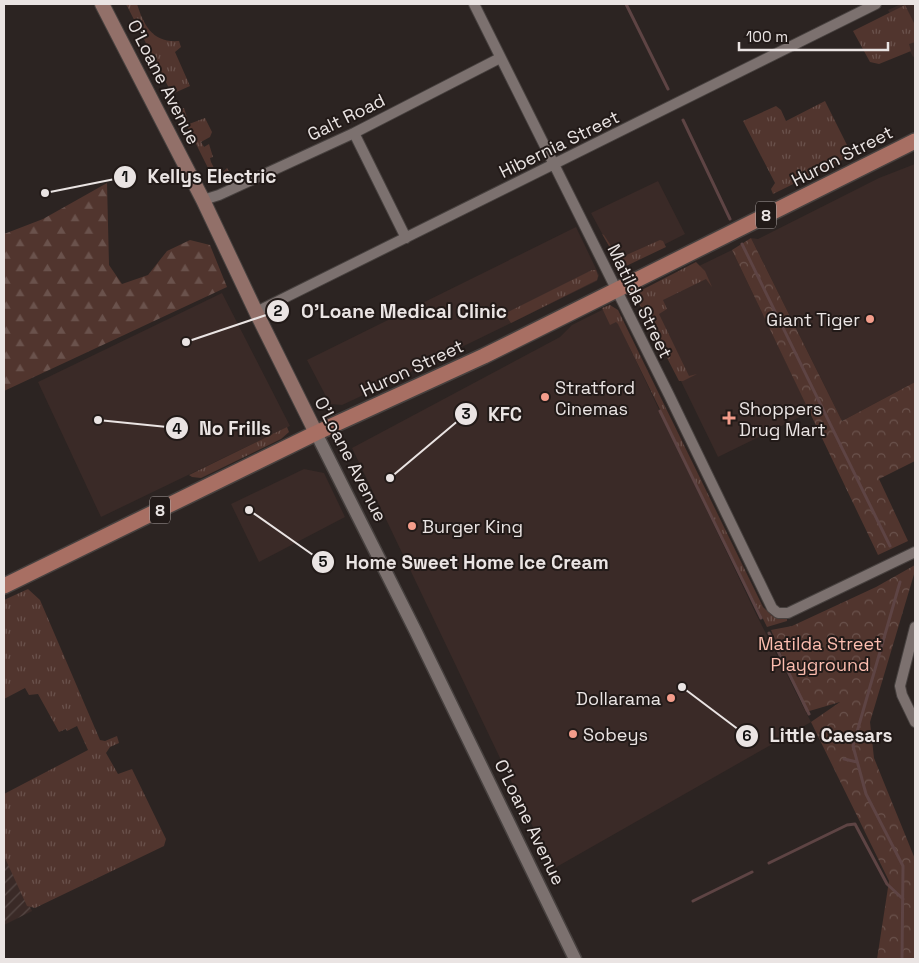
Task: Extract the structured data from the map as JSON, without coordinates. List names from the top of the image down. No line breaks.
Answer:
{"streets":{"main road":["O'Loane Avenue","Huron Street","8"],"street":["Galt Road","Hibernia Street","Matilda Street"]},"crossings":[["O'Loane Avenue","Galt Road"],["O'Loane Avenue","Hibernia Street"],["O'Loane Avenue","Huron Street"],["Galt Road","Matilda Street"],["Hibernia Street","Matilda Street"],["Huron Street","Matilda Street"]],"parks":["Matilda Street Playground"],"places":{"other":["Kellys Electric","Giant Tiger","O'Loane Medical Clinic","Stratford Cinemas","No Frills","KFC","Home Sweet Home Ice Cream","Burger King","Little Caesars","Dollarama","Sobeys"],"health":["Shoppers Drug Mart"]},"scale_bar":"100 m"}
